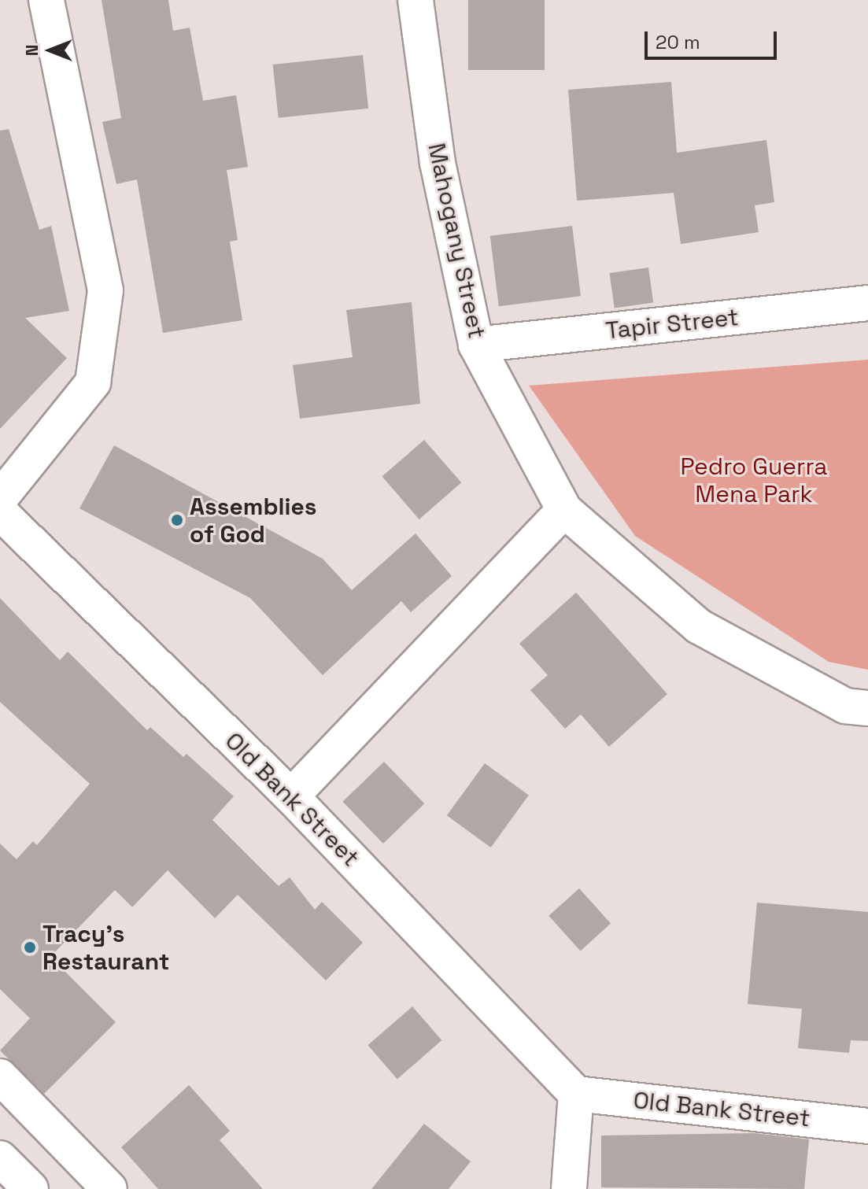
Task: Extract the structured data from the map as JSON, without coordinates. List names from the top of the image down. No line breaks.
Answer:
{"streets":{"main road":["Mahogany Street","Tapir Street","Old Bank Street"]},"crossings":[["Mahogany Street","Tapir Street"]],"parks":["Pedro Guerra Mena Park"],"places":["Assemblies of God","Tracy's Restaurant"],"scale_bar":"20 m","north":"left"}
